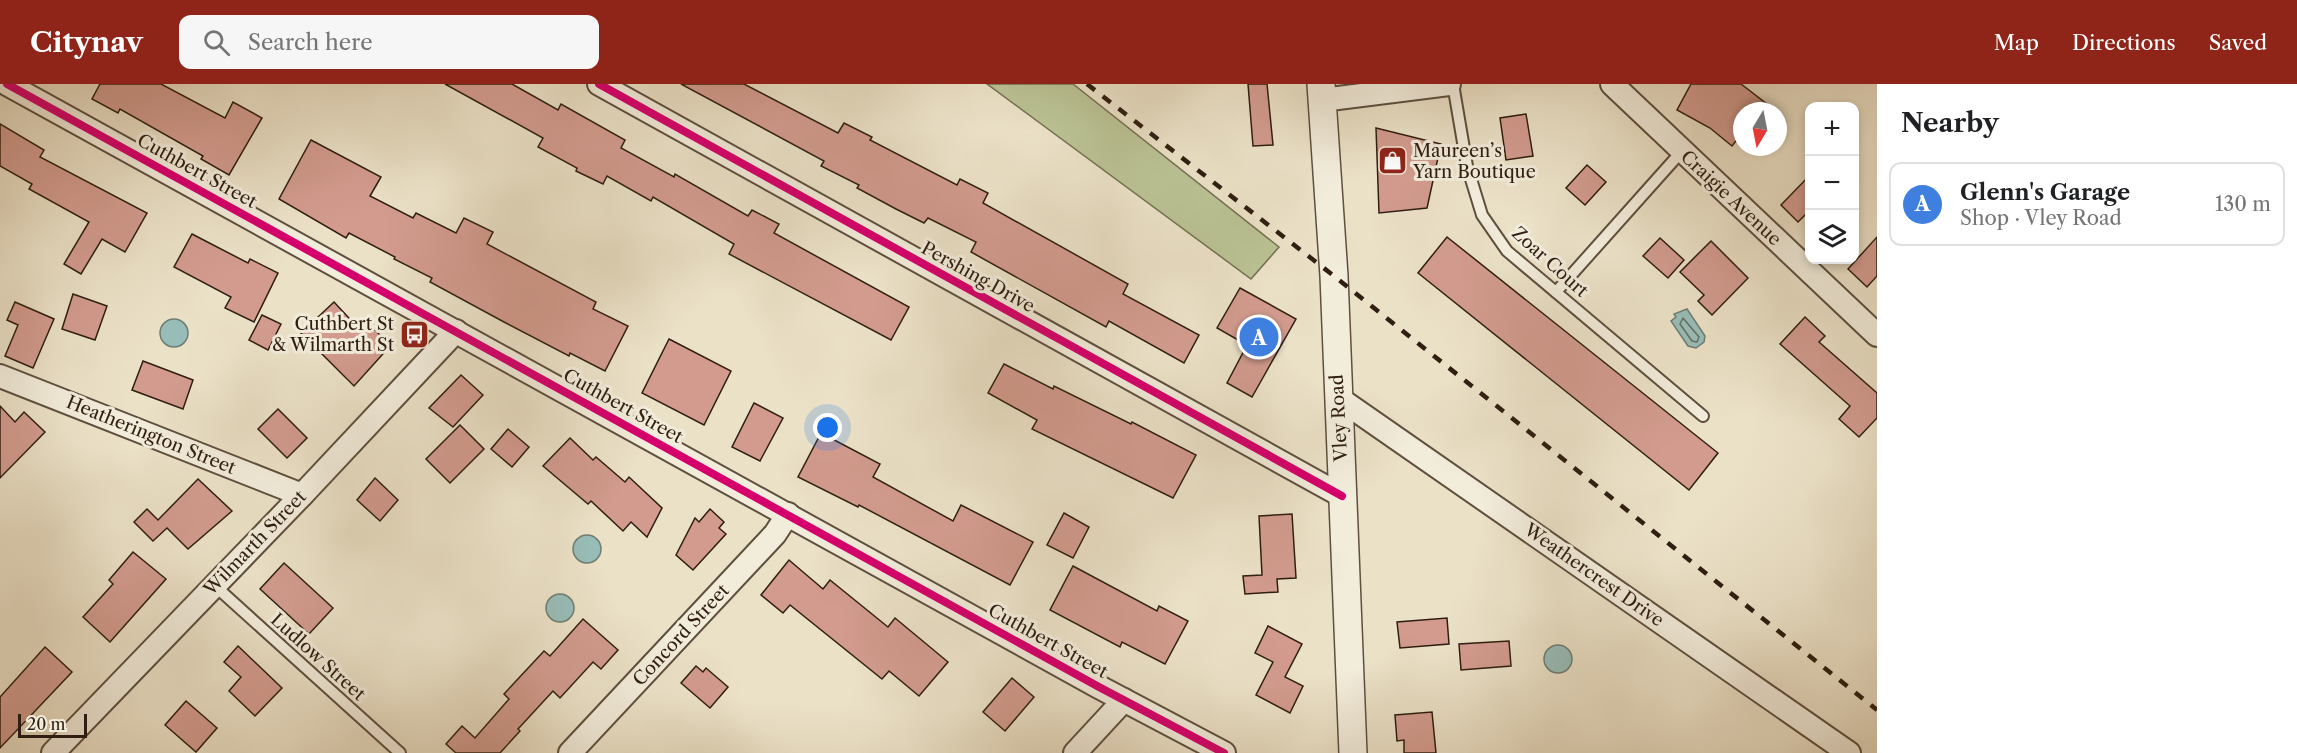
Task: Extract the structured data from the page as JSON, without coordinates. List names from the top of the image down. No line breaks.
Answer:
{"streets":{"street":["Cuthbert Street","Craigie Avenue","Pershing Drive","Vley Road","Heatherington Street","Wilmarth Street","Weathercrest Drive","Concord Street"],"lane":["Zoar Court","Ludlow Street"]},"crossings":[["Cuthbert Street","Wilmarth Street"],["Cuthbert Street","Concord Street"],["Pershing Drive","Vley Road"],["Vley Road","Weathercrest Drive"],["Heatherington Street","Wilmarth Street"],["Wilmarth Street","Ludlow Street"]],"places":{"shop":["Maureen’s Yarn Boutique"],"bus stop":["Cuthbert St & Wilmarth St"]},"scale_bar":"20 m","north":"bottom","page":{"header":"Citynav","search":"Search here","nav":["Map","Directions","Saved"],"heading":"Nearby","map_buttons":["+","−"],"list":[{"mark":"A","name":"Glenn's Garage","note":"Shop · Vley Road","value":"130 m"}],"pins":"A","scale":"20 m"}}
